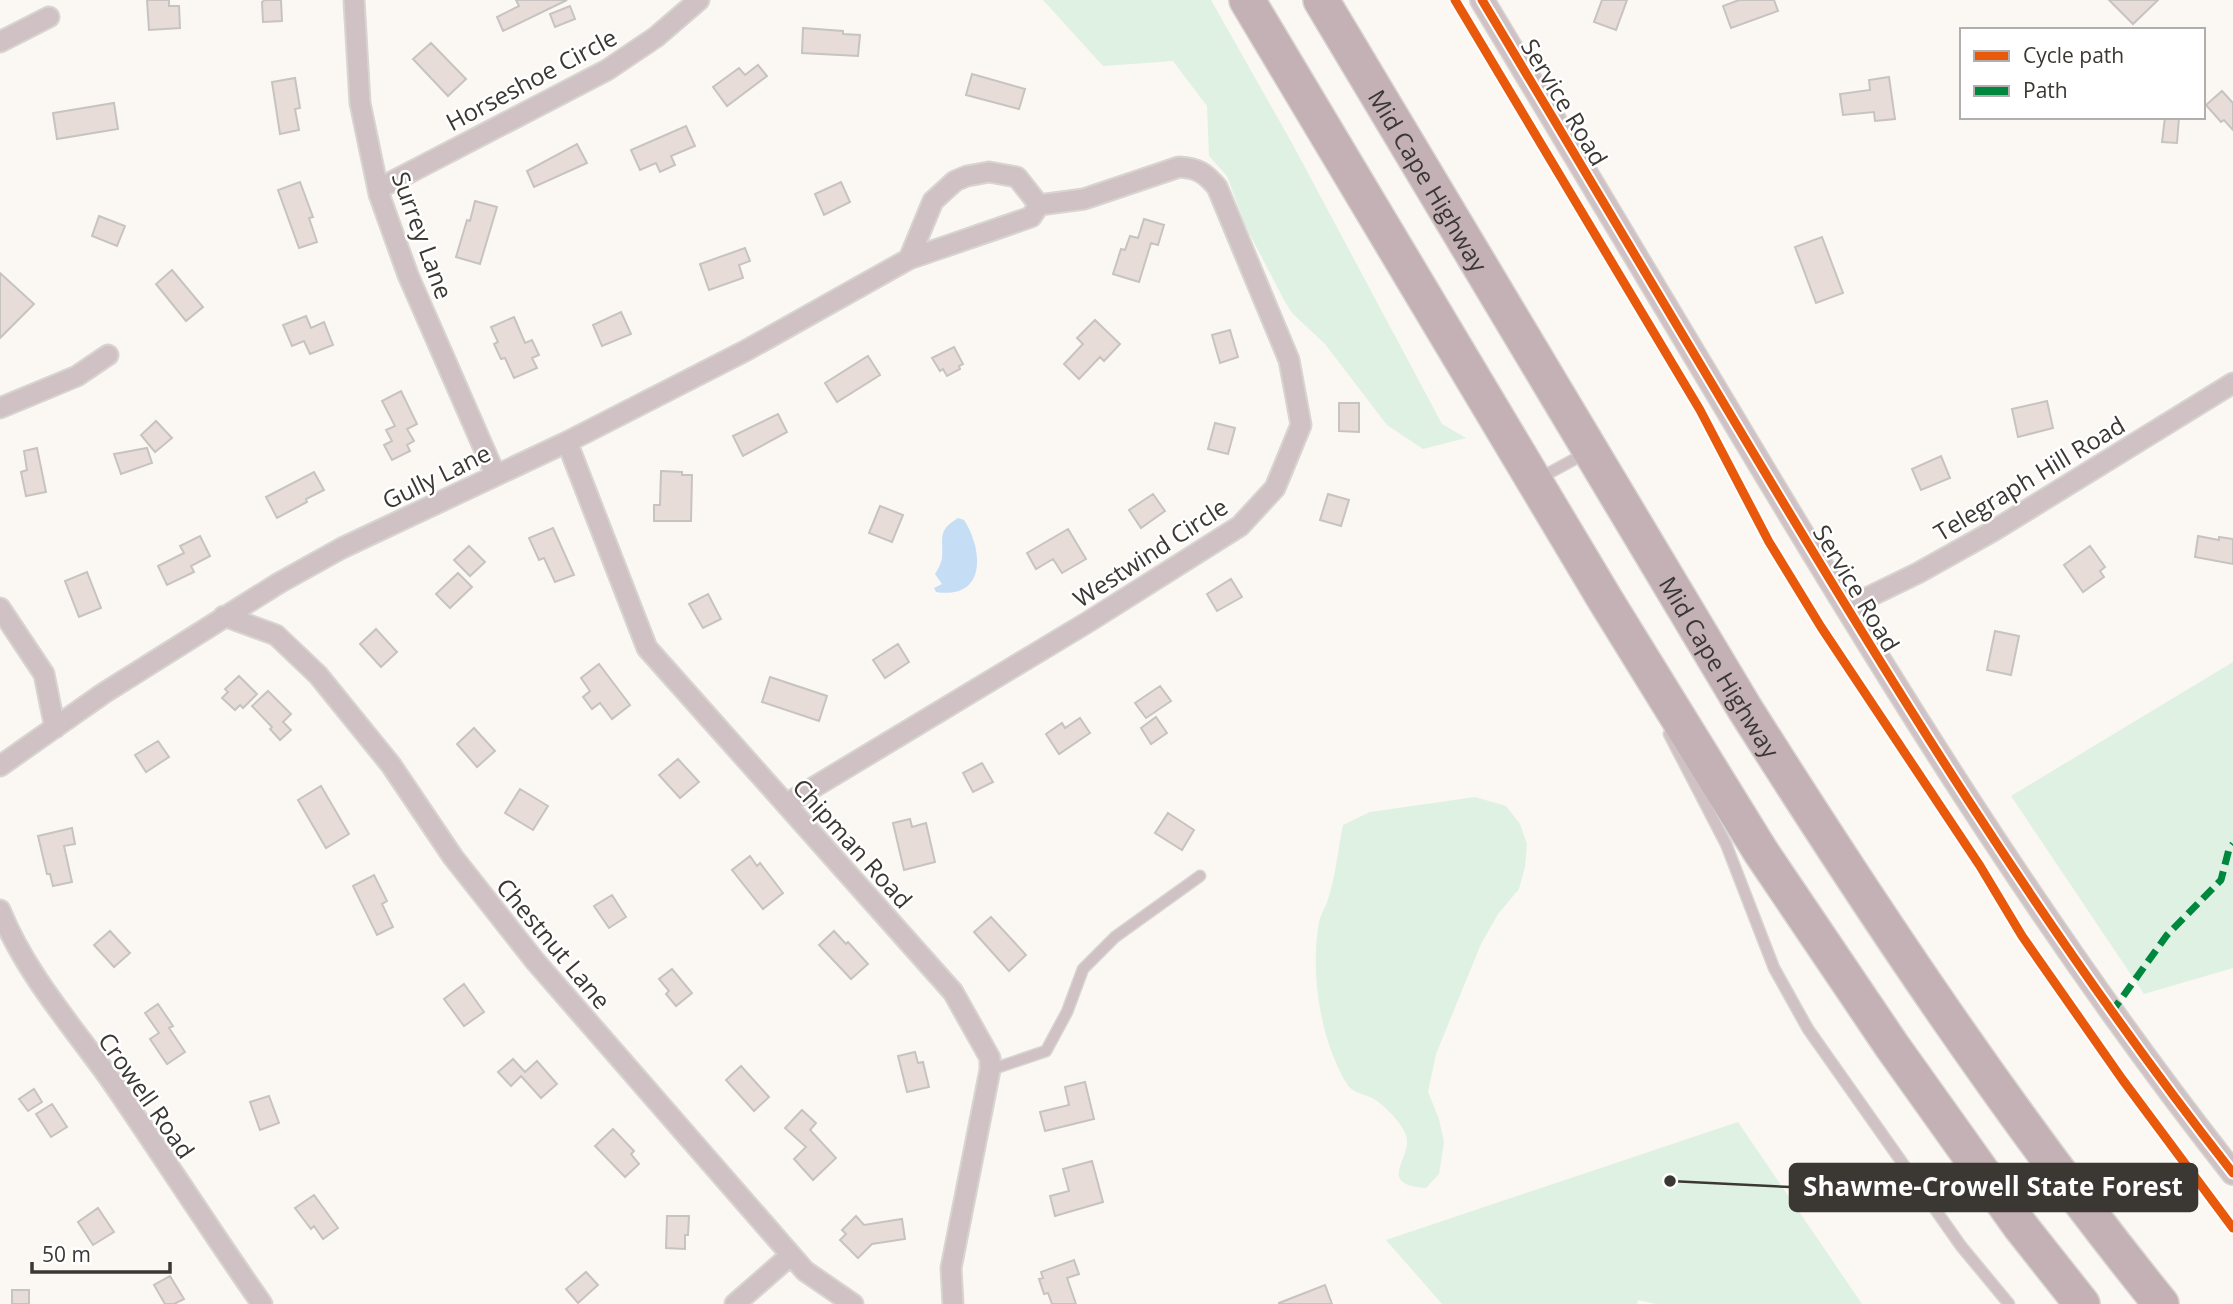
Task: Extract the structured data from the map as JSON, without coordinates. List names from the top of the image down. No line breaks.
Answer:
{"streets":{"highway":["Mid Cape Highway"],"street":["Horseshoe Circle","Service Road","Surrey Lane","Gully Lane","Telegraph Hill Road","Westwind Circle","Chipman Road","Chestnut Lane","Crowell Road"]},"crossings":[["Horseshoe Circle","Surrey Lane"],["Service Road","Telegraph Hill Road"],["Surrey Lane","Gully Lane"],["Gully Lane","Westwind Circle"],["Gully Lane","Chipman Road"],["Gully Lane","Chestnut Lane"],["Westwind Circle","Chipman Road"]],"places":["Shawme-Crowell State Forest"],"legend":["Cycle path","Path"],"scale_bar":"50 m"}
